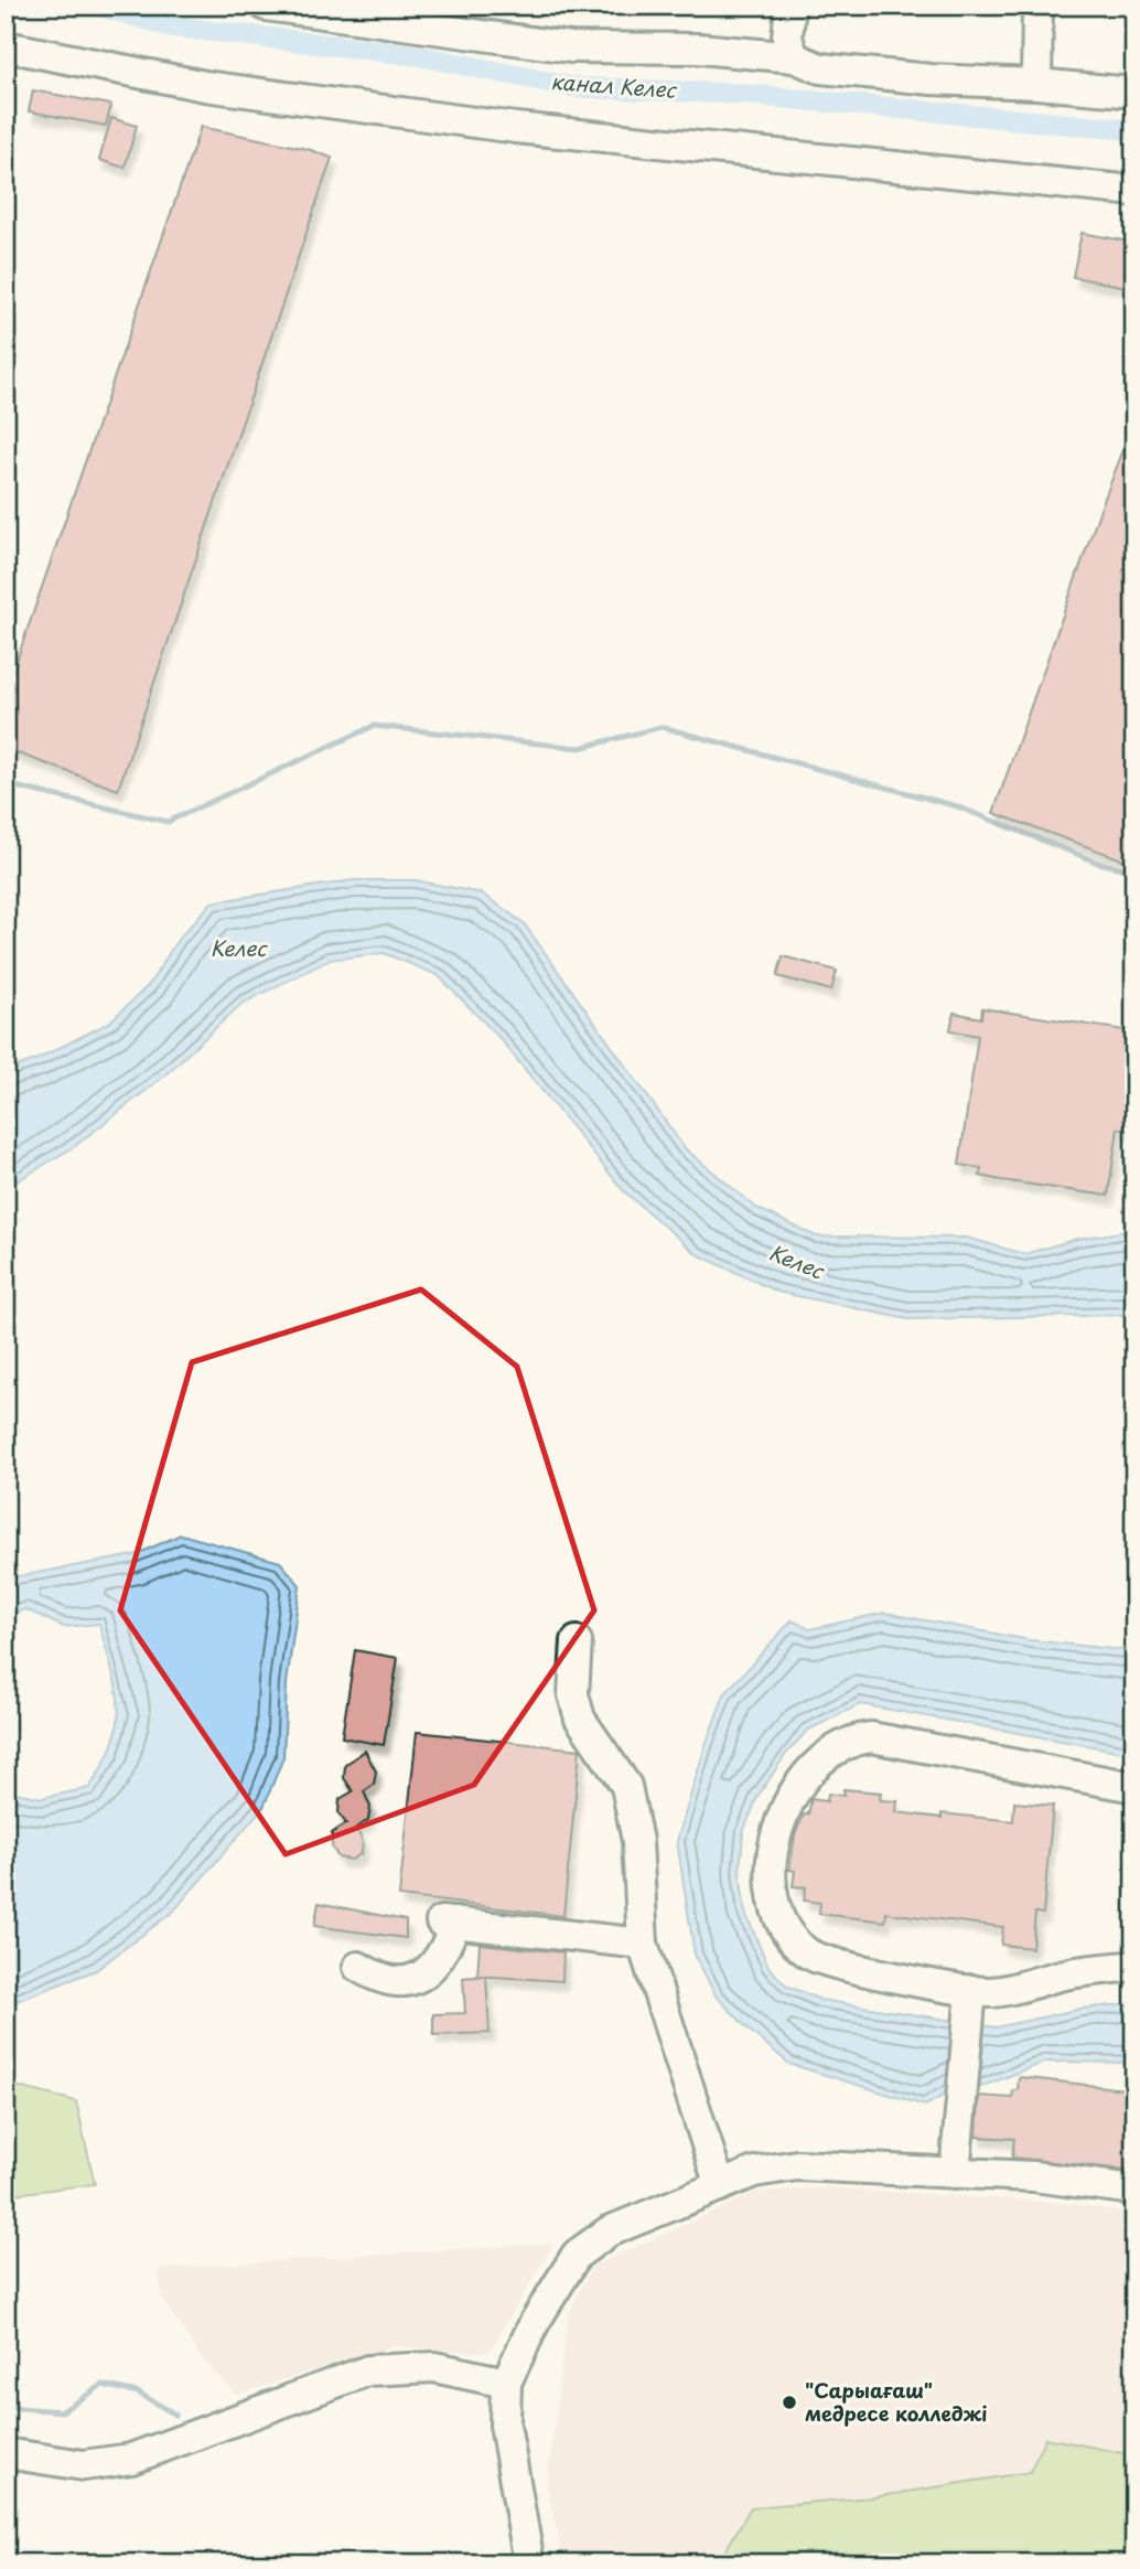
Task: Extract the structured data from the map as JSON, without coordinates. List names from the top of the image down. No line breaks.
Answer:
{"water":["канал Келес","Келес"],"places":["\"Сарыағаш\" медресе колледжі"]}
